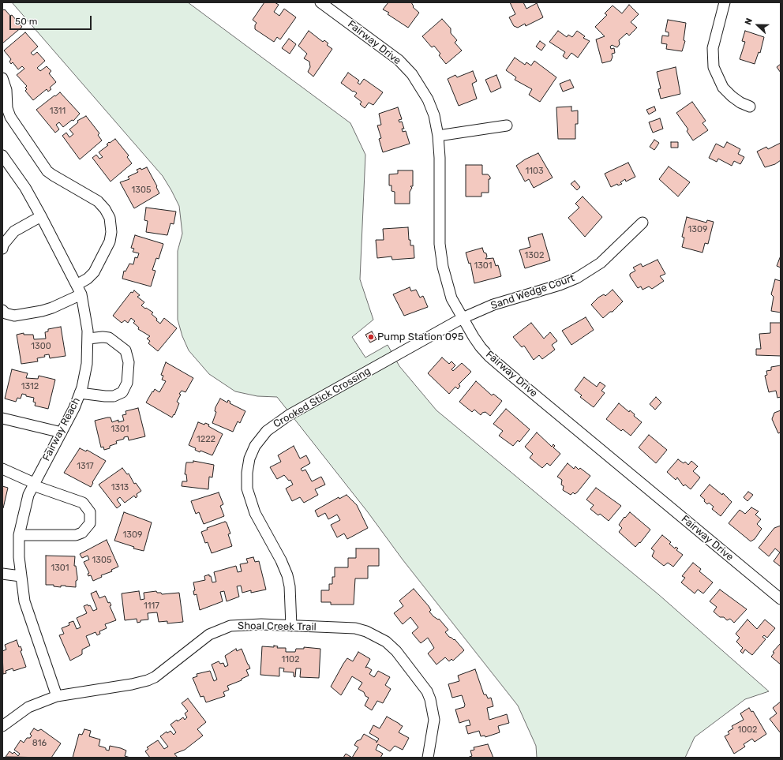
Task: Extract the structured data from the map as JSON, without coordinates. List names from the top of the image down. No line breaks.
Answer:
{"streets":{"street":["Fairway Drive","Sand Wedge Court","Crooked Stick Crossing","Fairway Reach","Shoal Creek Trail"]},"crossings":[["Fairway Drive","Sand Wedge Court"],["Fairway Drive","Crooked Stick Crossing"],["Sand Wedge Court","Crooked Stick Crossing"],["Crooked Stick Crossing","Shoal Creek Trail"],["Fairway Reach","Shoal Creek Trail"]],"places":["Pump Station 095"],"house_numbers":["1311","1103","1305","1309","1302","1301","1300","1312","1301","1222","1317","1313","1309","1305","1301","1117","1102","1002","816"],"scale_bar":"50 m","north":"left"}
